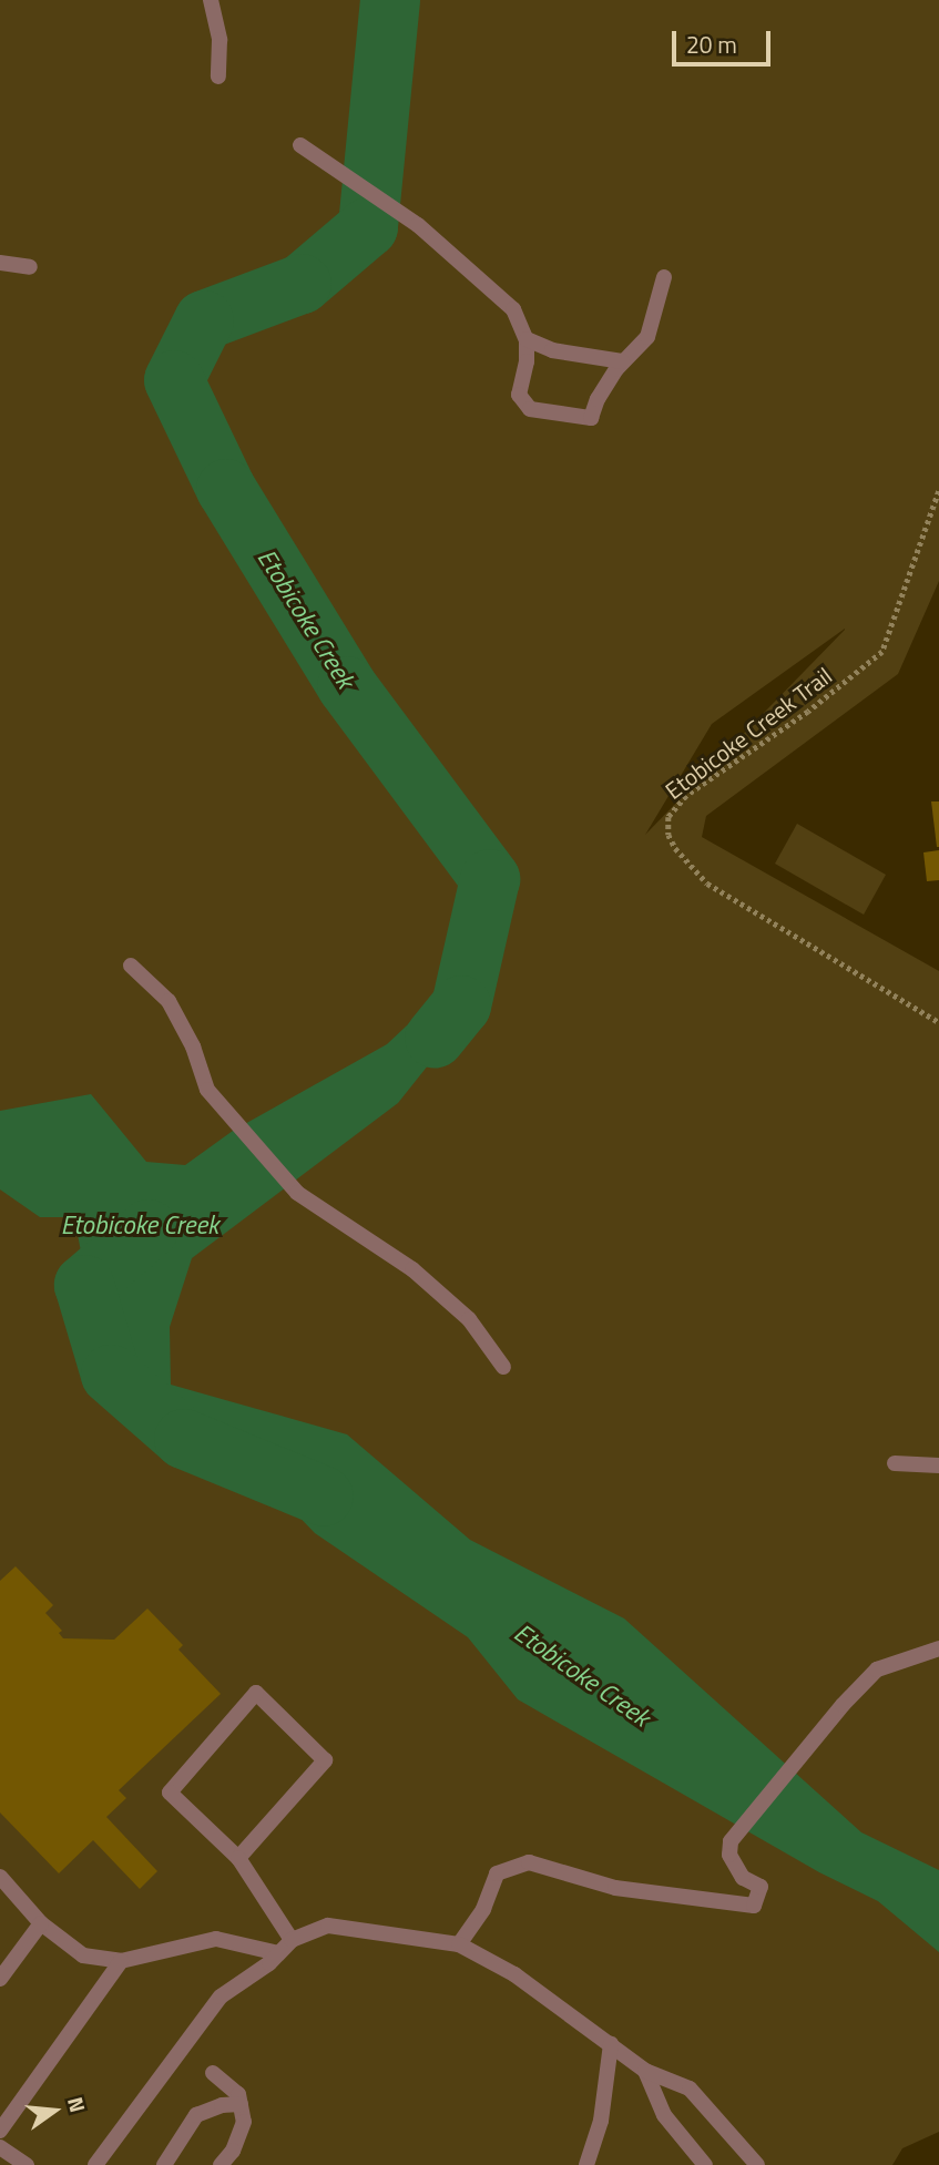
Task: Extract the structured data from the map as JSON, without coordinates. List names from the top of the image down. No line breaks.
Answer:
{"streets":{"path":["Etobicoke Creek Trail"]},"water":["Etobicoke Creek"],"scale_bar":"20 m","north":"right"}
